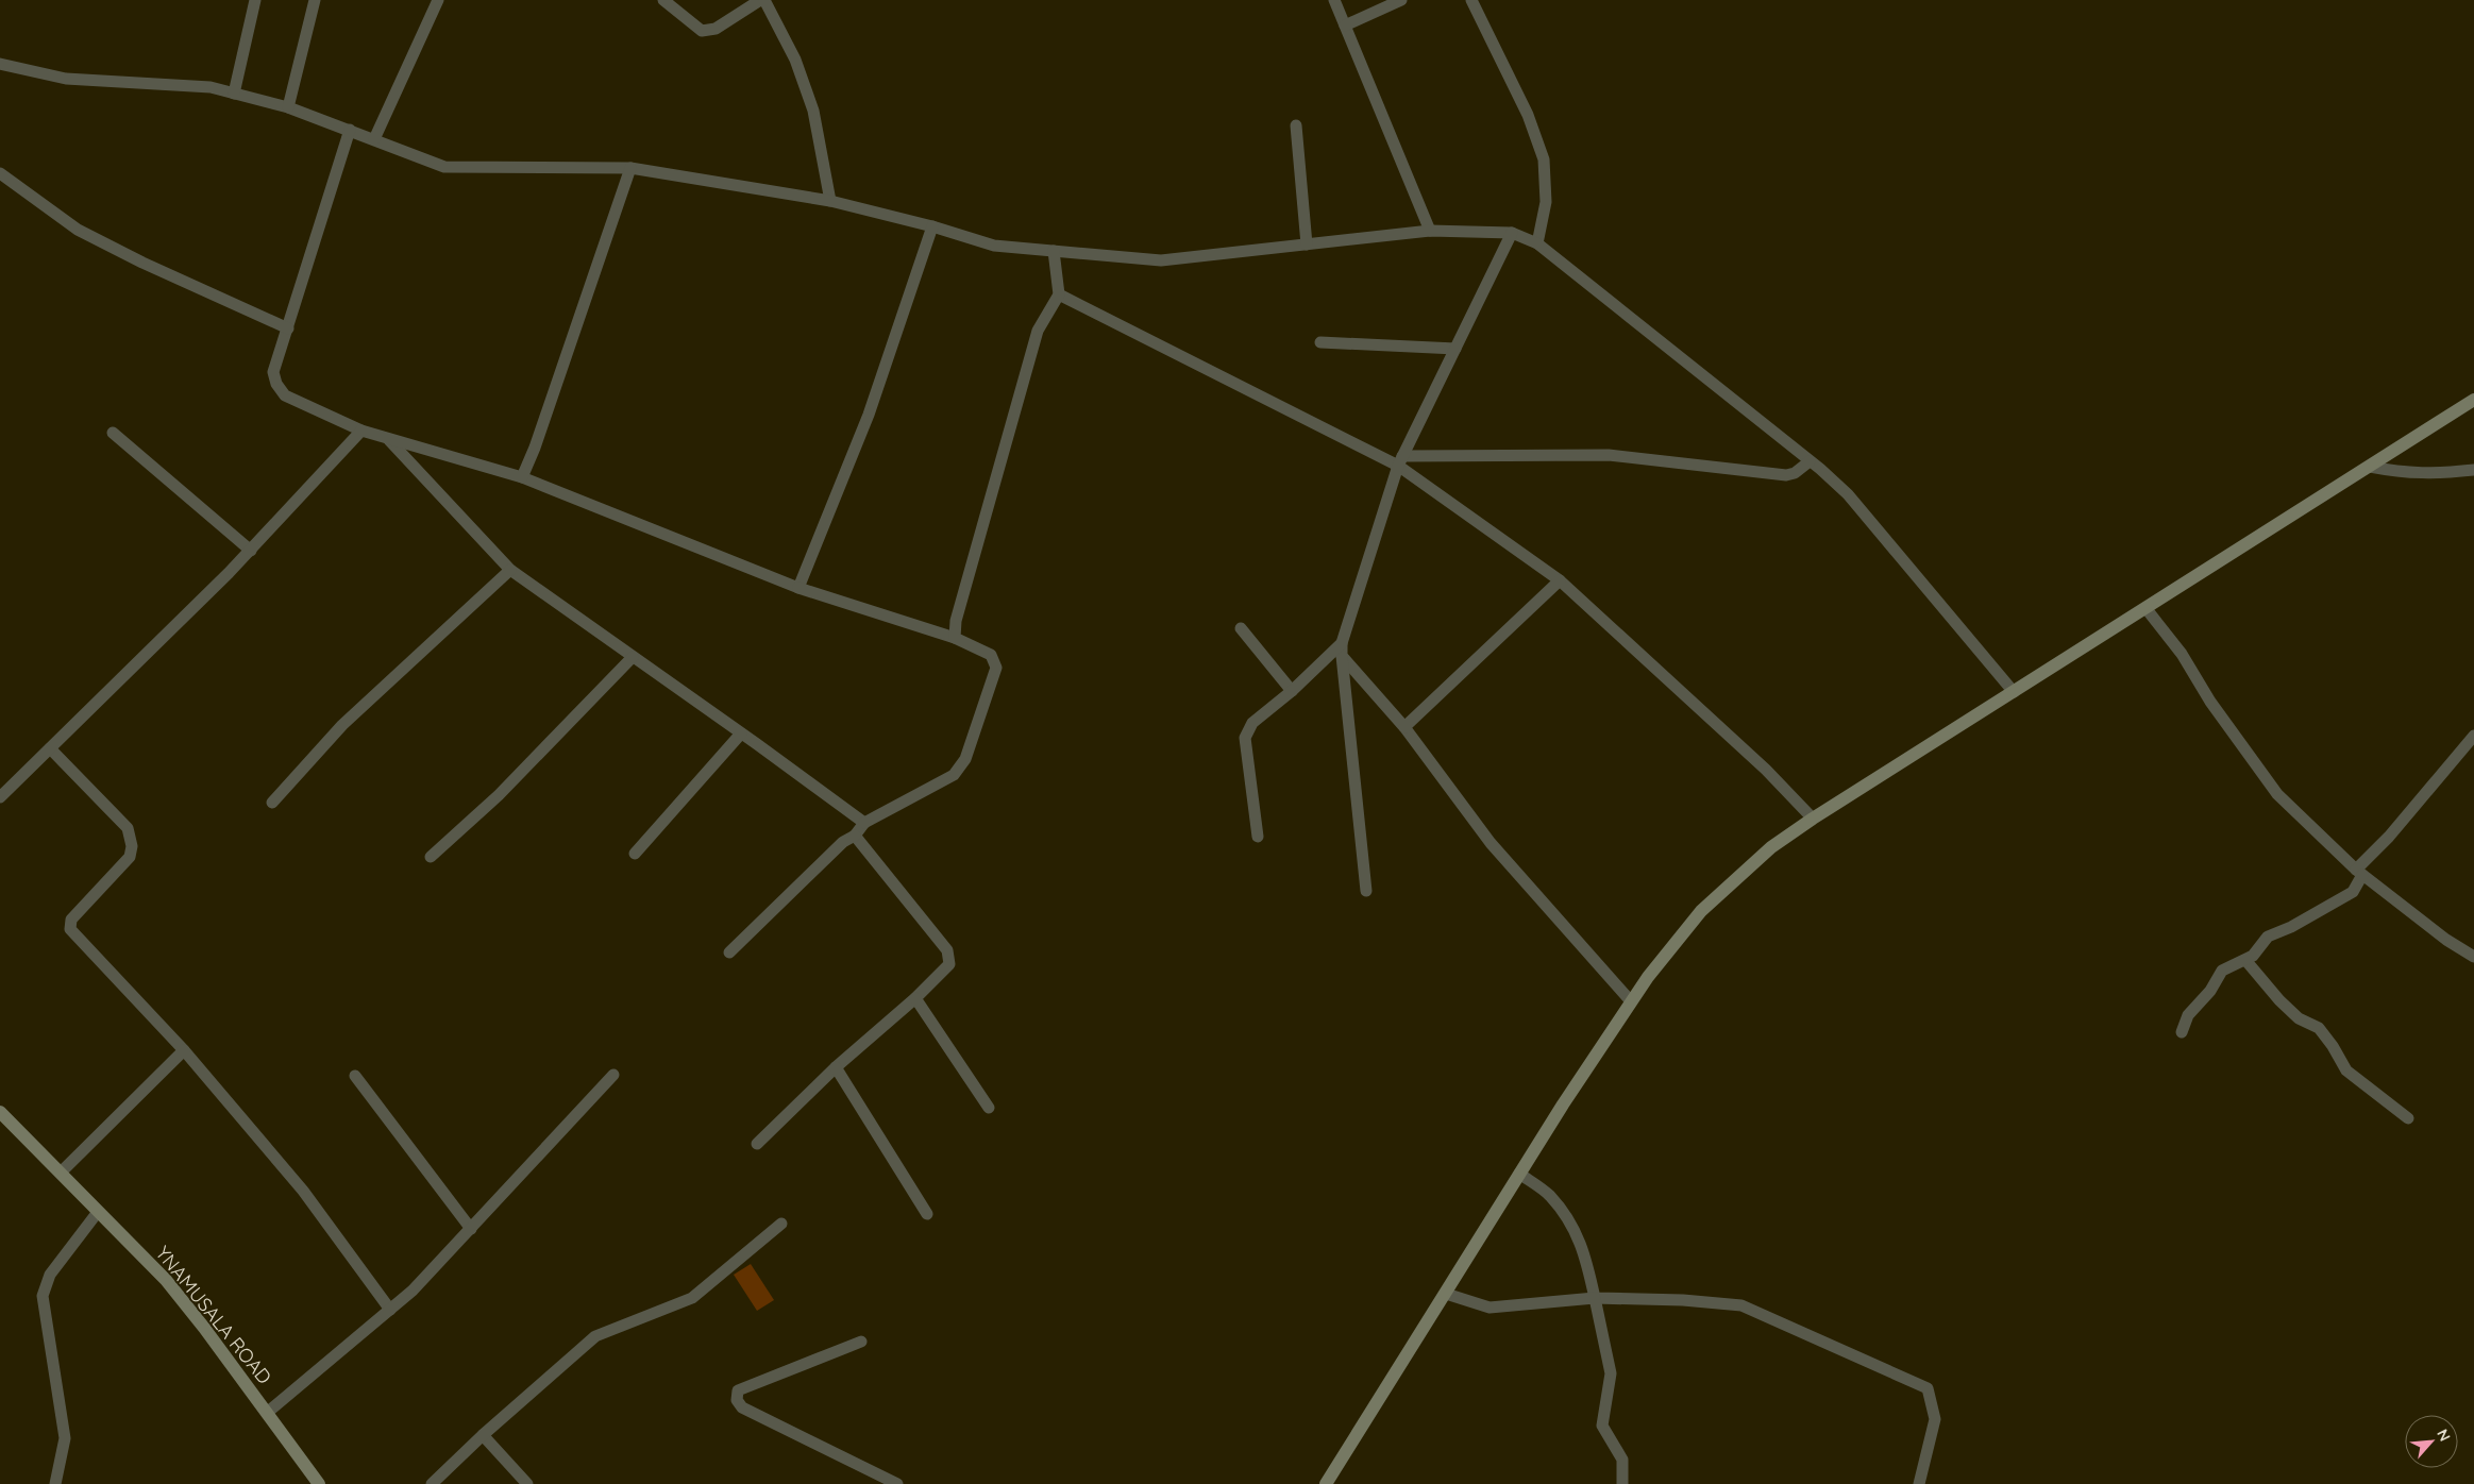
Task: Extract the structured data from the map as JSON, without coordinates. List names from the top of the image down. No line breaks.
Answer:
{"streets":{"main road":["YNAMUSALA ROAD"]},"north":"top right"}
